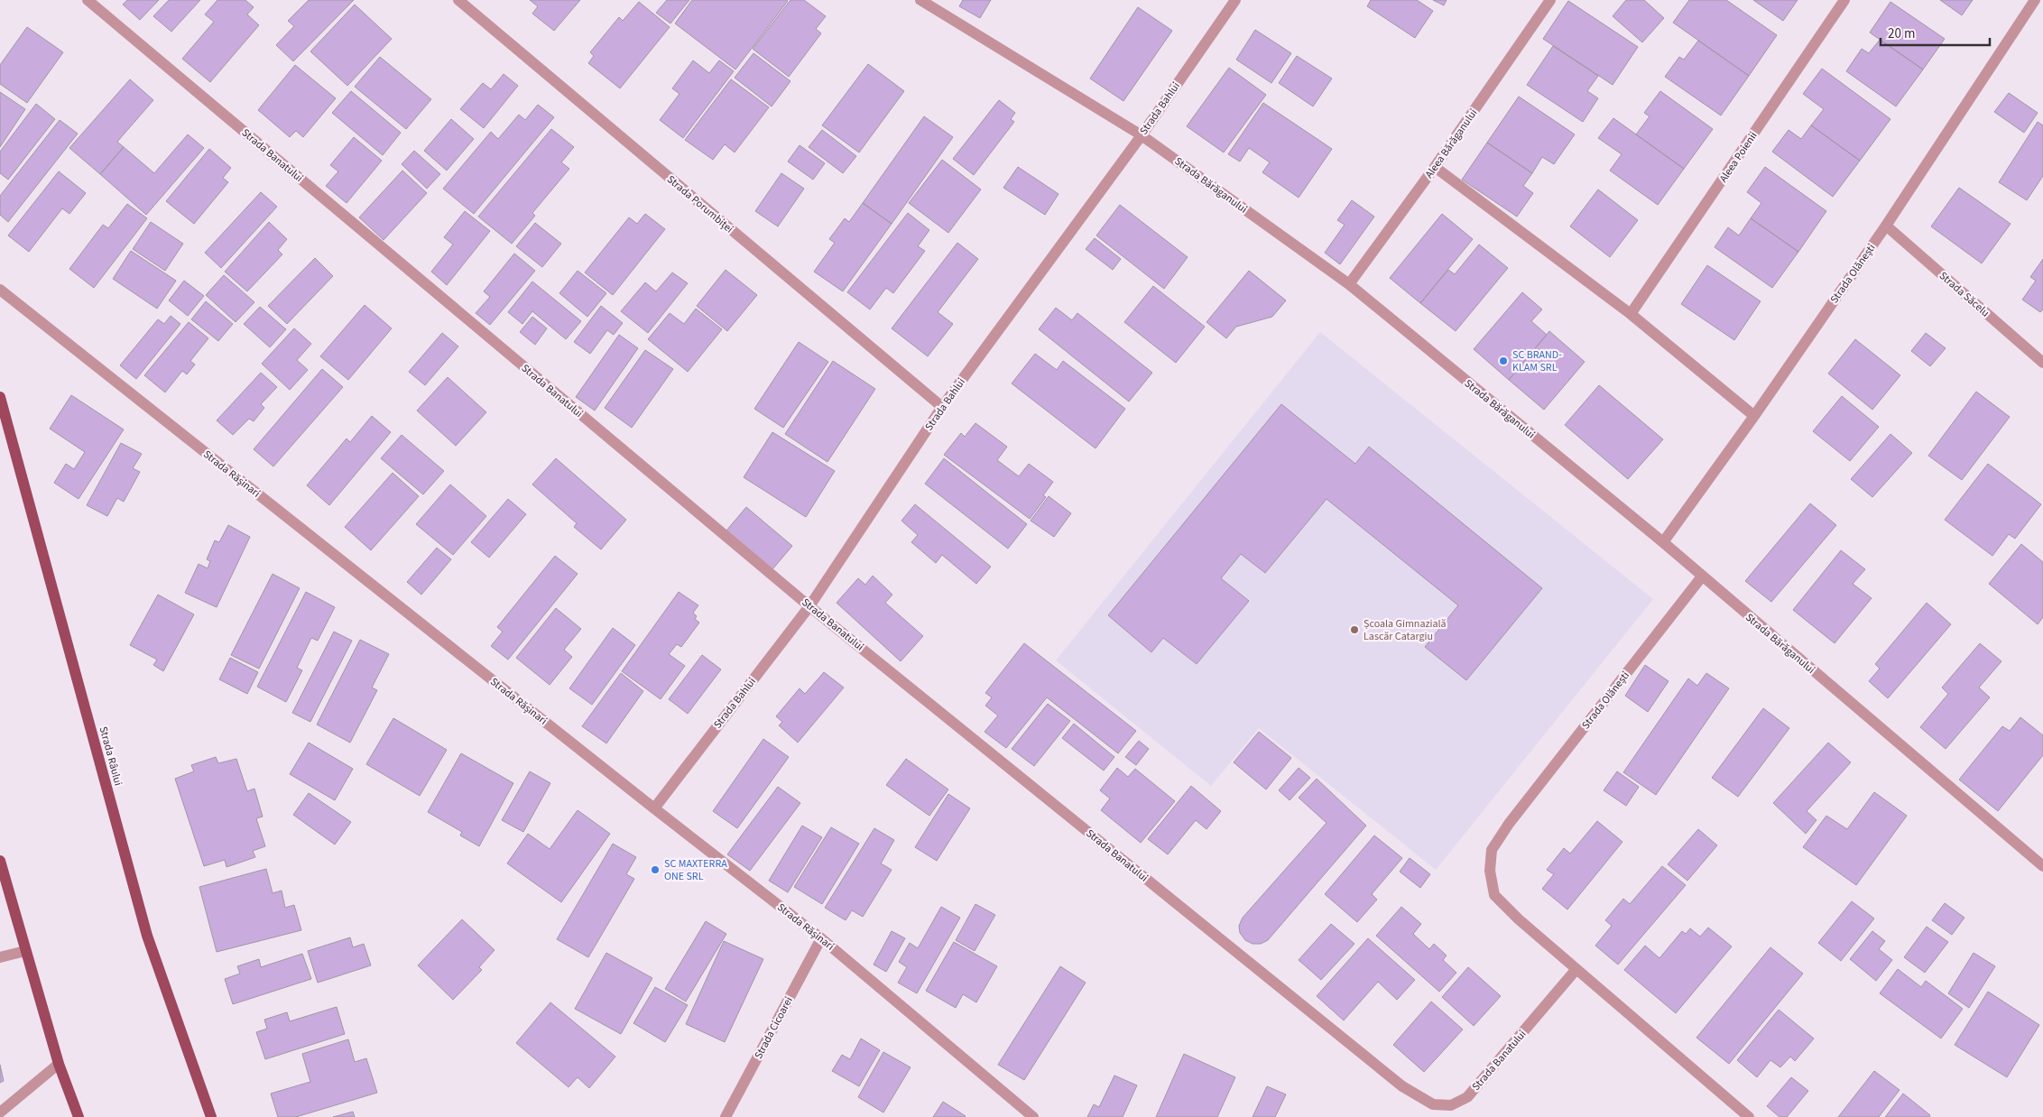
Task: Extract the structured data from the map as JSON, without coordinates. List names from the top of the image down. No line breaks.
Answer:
{"streets":{"main road":["Strada Râului"],"street":["Strada Bahlui","Aleea Bărăganului","Strada Banatului","Aleea Poienii","Strada Bărăganului","Strada Porumbiței","Strada Olănești","Strada Săcelu","Strada Rășinari","Strada Cicoarei"]},"crossings":[["Strada Bahlui","Strada Banatului"],["Strada Bahlui","Strada Bărăganului"],["Strada Bahlui","Strada Porumbiței"],["Strada Bahlui","Strada Rășinari"],["Aleea Bărăganului","Strada Bărăganului"],["Strada Banatului","Strada Olănești"],["Strada Bărăganului","Strada Olănești"],["Strada Olănești","Strada Săcelu"],["Strada Rășinari","Strada Cicoarei"]],"places":["SC BRAND- KLAM SRL","Școala Gimnazială Lascăr Catargiu","SC MAXTERRA ONE SRL"],"scale_bar":"20 m"}
